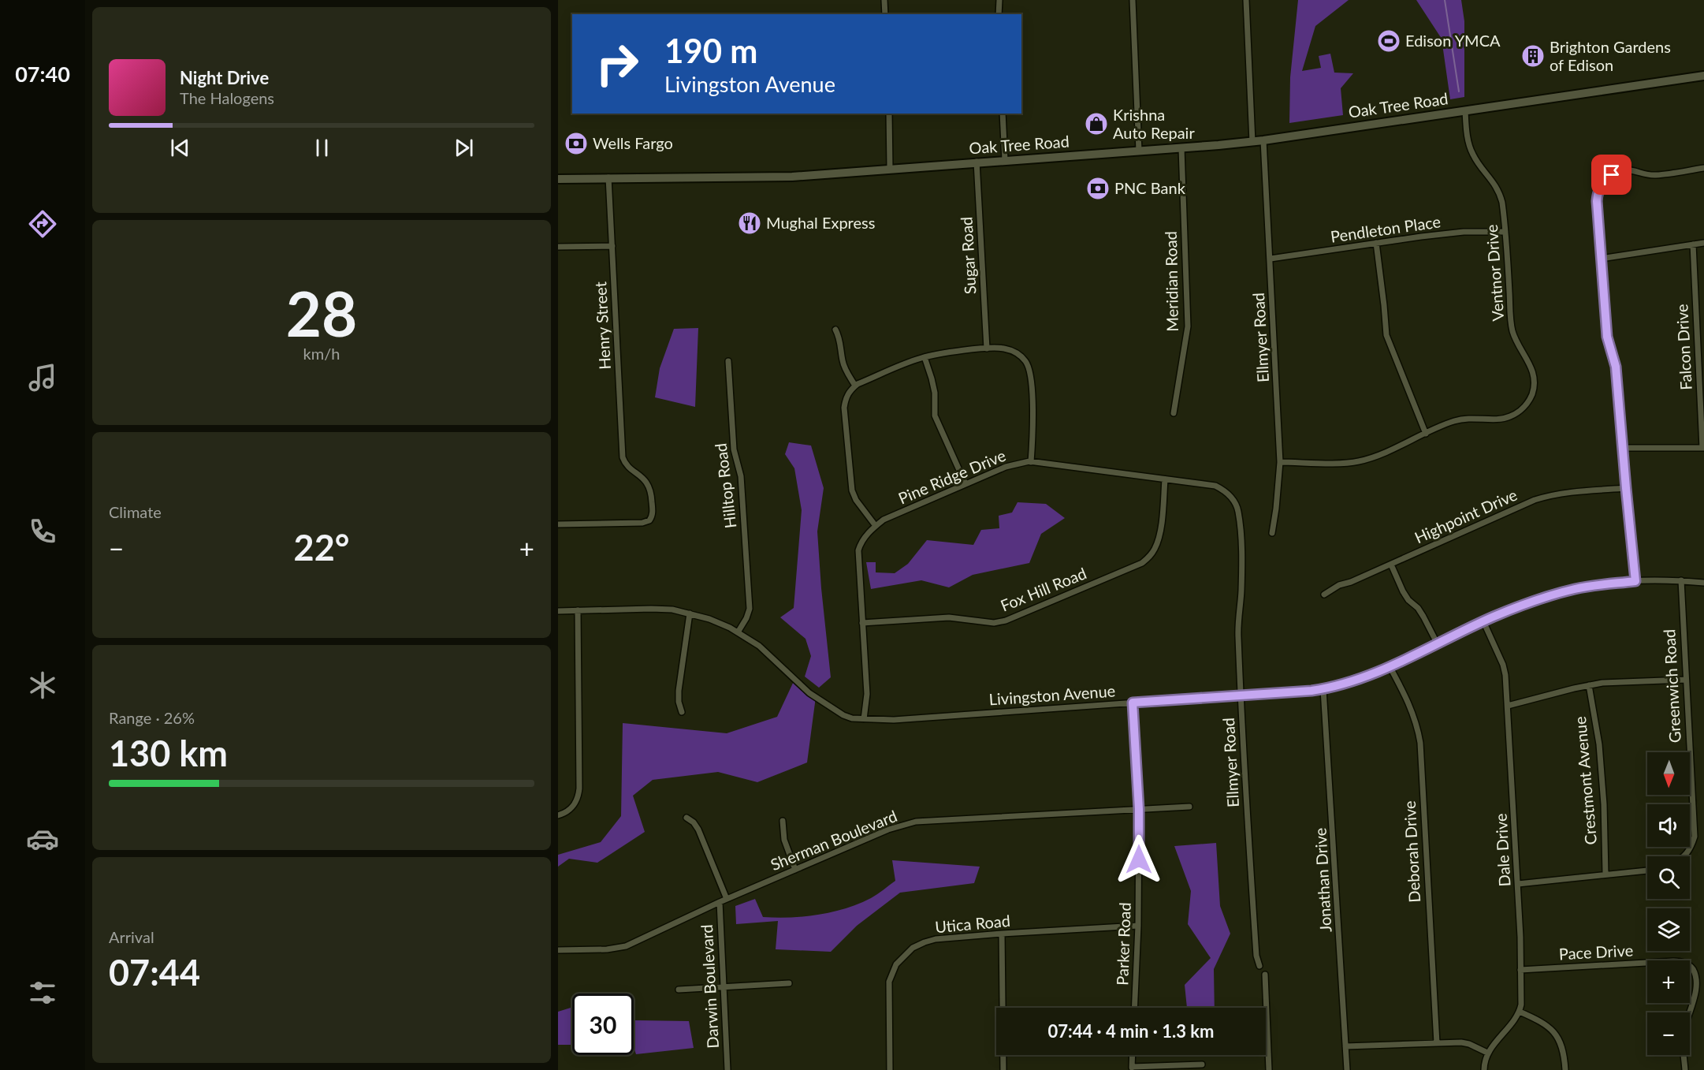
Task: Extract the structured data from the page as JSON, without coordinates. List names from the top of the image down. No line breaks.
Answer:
{"streets":{"main road":["Oak Tree Road"],"street":["Pendleton Place","Sugar Road","Ventnor Drive","Meridian Road","Henry Street","Ellmyer Road","Falcon Drive","Pine Ridge Drive","Hilltop Road","Highpoint Drive","Fox Hill Road","Greenwich Road","Livingston Avenue","Crestmont Avenue","Sherman Boulevard","Dale Drive","Deborah Drive","Jonathan Drive","Utica Road","Parker Road","Pace Drive","Darwin Boulevard"]},"crossings":[["Oak Tree Road","Sugar Road"],["Oak Tree Road","Ventnor Drive"],["Oak Tree Road","Meridian Road"],["Oak Tree Road","Henry Street"],["Oak Tree Road","Ellmyer Road"],["Pendleton Place","Ventnor Drive"],["Pendleton Place","Ellmyer Road"],["Ventnor Drive","Ellmyer Road"],["Ellmyer Road","Pine Ridge Drive"],["Ellmyer Road","Livingston Avenue"],["Pine Ridge Drive","Fox Hill Road"],["Pine Ridge Drive","Livingston Avenue"],["Hilltop Road","Livingston Avenue"],["Greenwich Road","Livingston Avenue"],["Livingston Avenue","Dale Drive"],["Livingston Avenue","Deborah Drive"],["Livingston Avenue","Jonathan Drive"],["Livingston Avenue","Parker Road"],["Sherman Boulevard","Parker Road"],["Sherman Boulevard","Darwin Boulevard"],["Dale Drive","Pace Drive"],["Utica Road","Parker Road"]],"places":{"sports":["Edison YMCA"],"building":["Brighton Gardens of Edison"],"shop":["Krishna Auto Repair"],"bank":["Wells Fargo","PNC Bank"],"restaurant":["Mughal Express"]},"north":"bottom","page":{"tabs":"07:40","turn":["190 m","Livingston Avenue"],"song":["Night Drive","The Halogens"],"tile":[["28","km/h"],"Climate",["Range · 26%","130 km"],["Arrival","07:44"]],"heat":["−","22°","+"],"map_buttons":["+","−"],"limit":"30","trip":"07:44 · 4 min · 1.3 km"}}
